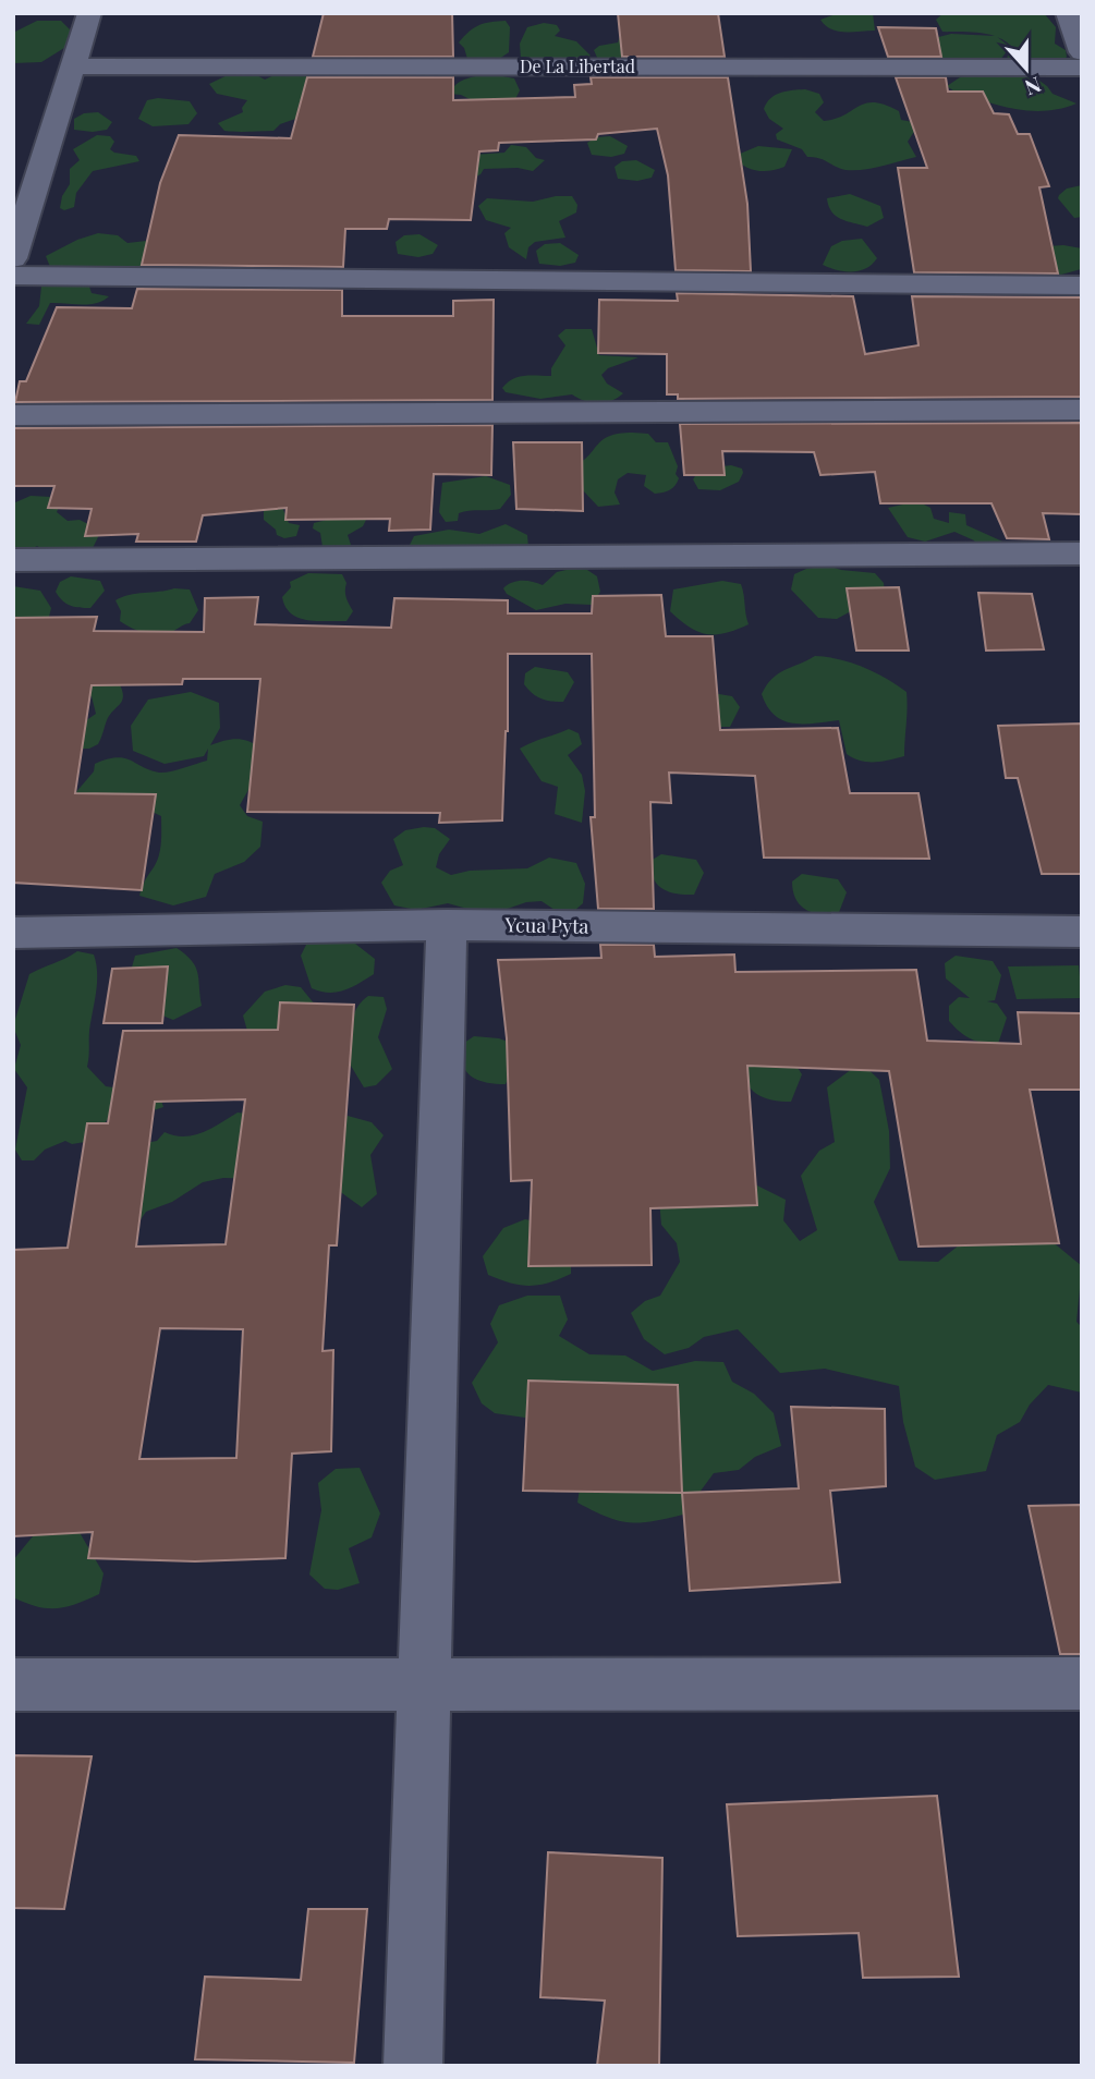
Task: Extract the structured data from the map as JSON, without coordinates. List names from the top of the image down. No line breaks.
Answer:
{"streets":{"street":["De La Libertad","Ycua Pyta"]},"north":"bottom"}
